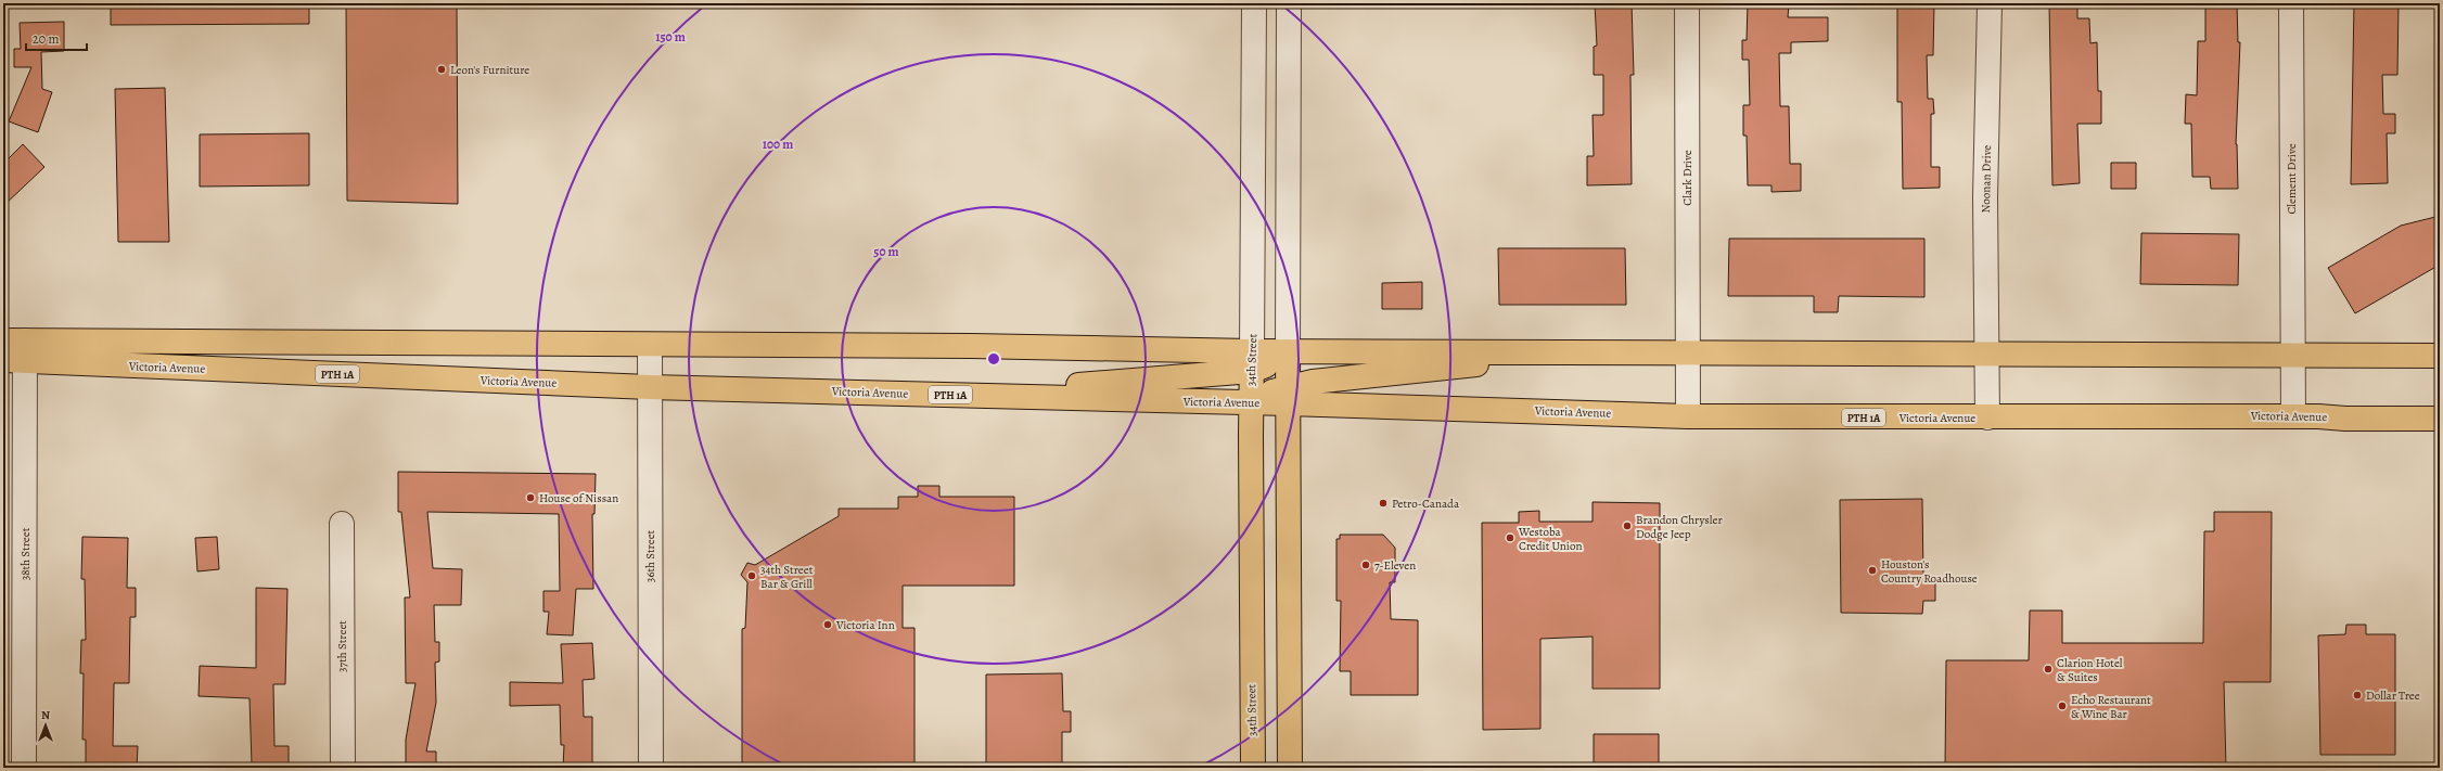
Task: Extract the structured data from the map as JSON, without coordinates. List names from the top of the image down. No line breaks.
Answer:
{"streets":{"main road":["34th Street","Victoria Avenue","PTH 1A"],"street":["Clark Drive","Noonan Drive","Clement Drive","38th Street","36th Street","37th Street"]},"crossings":[["Clark Drive","Victoria Avenue"],["Noonan Drive","Victoria Avenue"],["Clement Drive","Victoria Avenue"],["34th Street","Victoria Avenue"],["Victoria Avenue","38th Street"],["Victoria Avenue","36th Street"]],"places":["Leon's Furniture","House of Nissan","Petro-Canada","Brandon Chrysler Dodge Jeep","Westoba Credit Union","7-Eleven","Houston's Country Roadhouse","34th Street Bar & Grill","Victoria Inn","Clarion Hotel & Suites","Dollar Tree","Echo Restaurant & Wine Bar"],"scale_bar":"20 m","north":"top","rings":["150 m","100 m","50 m"]}
